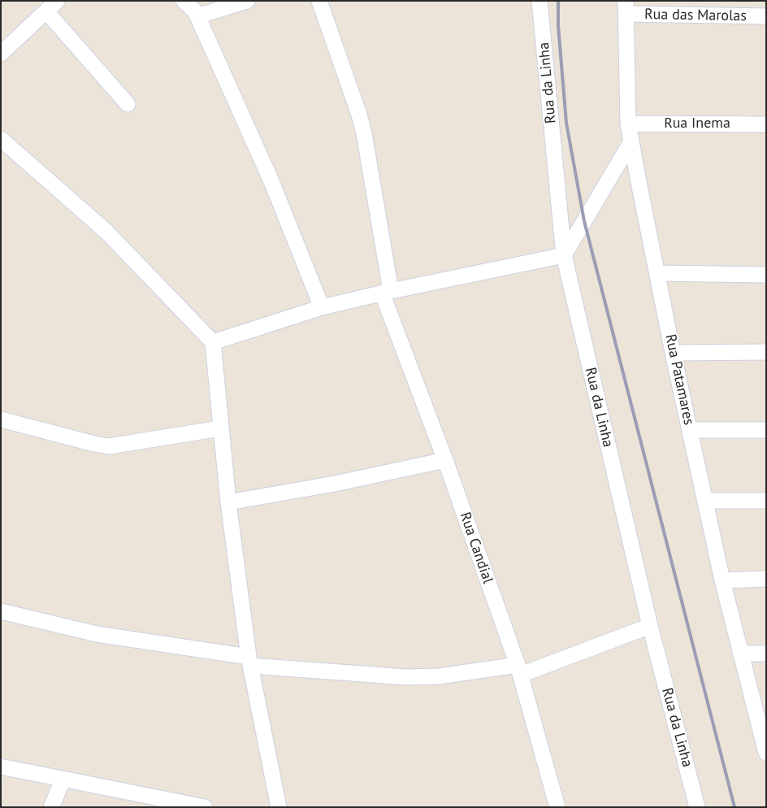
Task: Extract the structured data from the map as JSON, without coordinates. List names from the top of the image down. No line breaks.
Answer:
{"streets":{"street":["Rua das Marolas","Rua da Linha","Rua Inema","Rua Patamares","Rua Candial"]},"crossings":[["Rua das Marolas","Rua Patamares"],["Rua Inema","Rua Patamares"]]}
